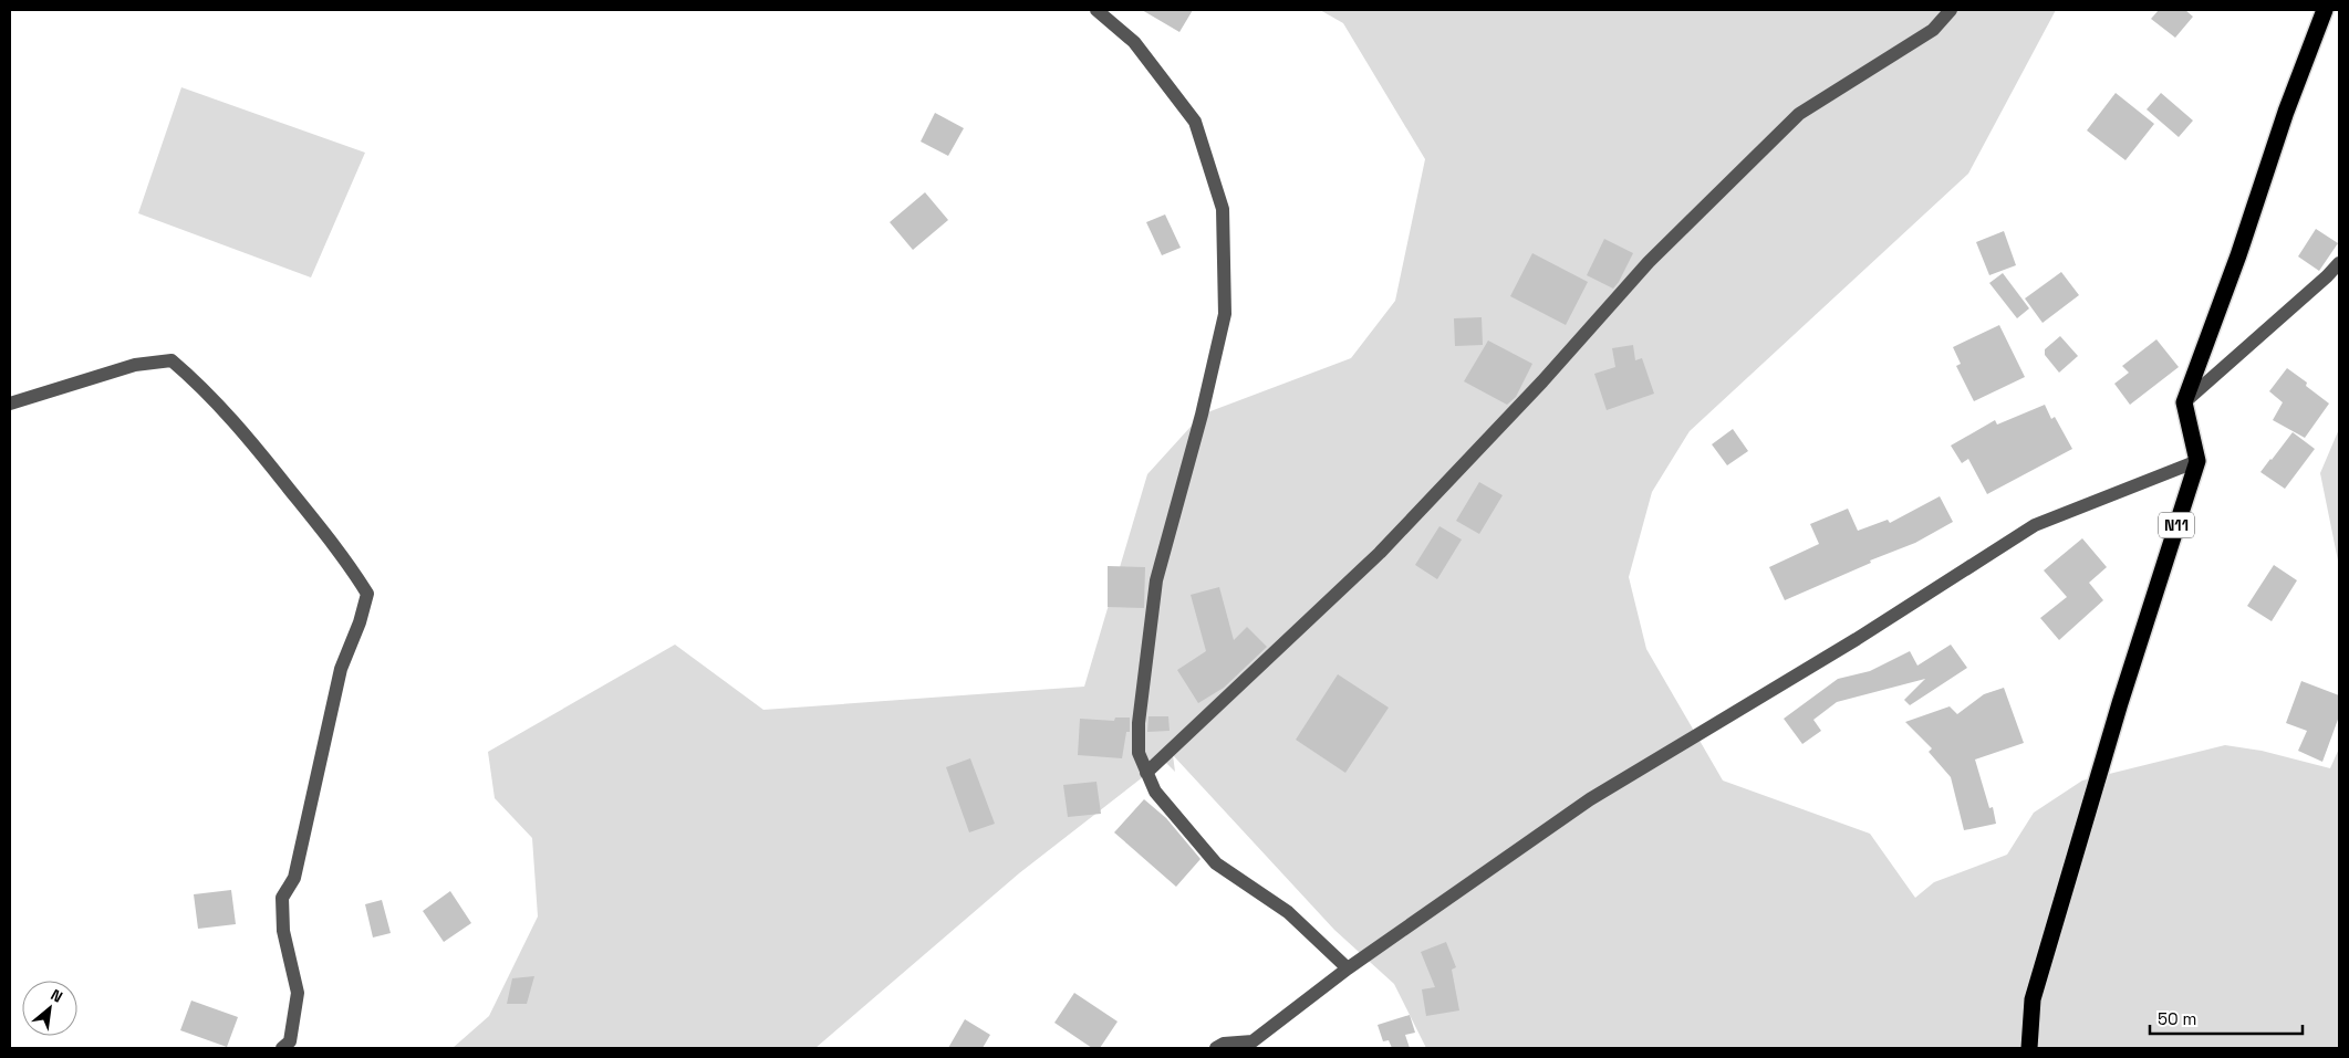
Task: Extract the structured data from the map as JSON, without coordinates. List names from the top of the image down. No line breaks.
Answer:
{"streets":{"highway":["N11"]},"scale_bar":"50 m","north":"top right"}
